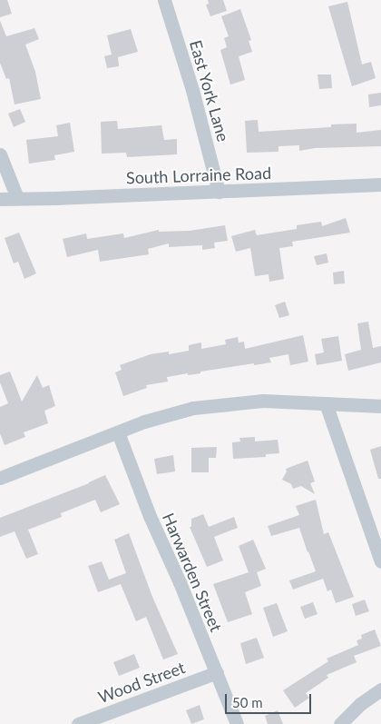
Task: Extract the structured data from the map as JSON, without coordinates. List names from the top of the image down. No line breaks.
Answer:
{"streets":{"street":["East York Lane","South Lorraine Road","Harwarden Street","Wood Street"]},"crossings":[["East York Lane","South Lorraine Road"],["Harwarden Street","Wood Street"]],"scale_bar":"50 m"}
